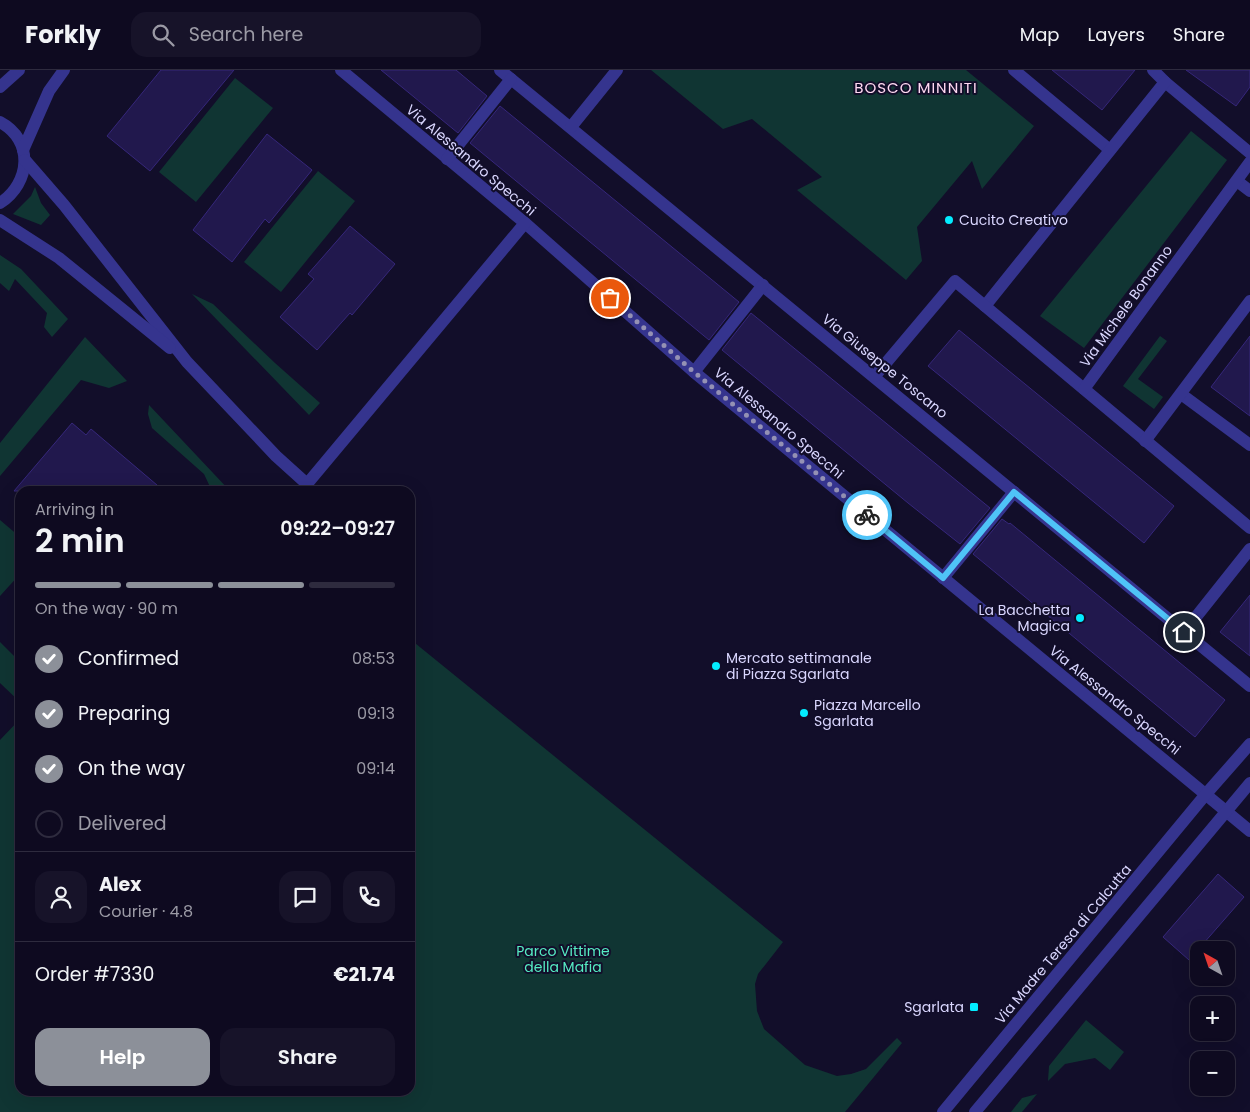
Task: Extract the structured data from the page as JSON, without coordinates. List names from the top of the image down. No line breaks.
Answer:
{"streets":{"street":["Via Alessandro Specchi","Via Michele Bonanno","Via Giuseppe Toscano","Via Madre Teresa di Calcutta"]},"crossings":[["Via Alessandro Specchi","Via Madre Teresa di Calcutta"]],"districts":["BOSCO MINNITI"],"parks":["Parco Vittime della Mafia"],"places":{"other":["Cucito Creativo","La Bacchetta Magica","Mercato settimanale di Piazza Sgarlata","Piazza Marcello Sgarlata"],"transit":["Sgarlata"]},"north":"top left","page":{"header":"Forkly","search":"Search here","nav":["Map","Layers","Share"],"heading":["2 min","Arriving in","09:22–09:27"],"panel":["Alex","Courier · 4.8","Order #7330","€21.74"],"bar":"On the way · 90 m","list":[["Confirmed","08:53"],["Preparing","09:13"],["On the way","09:14"],"Delivered"],"map_buttons":["+","−"],"buttons":["Help","Share"]}}
